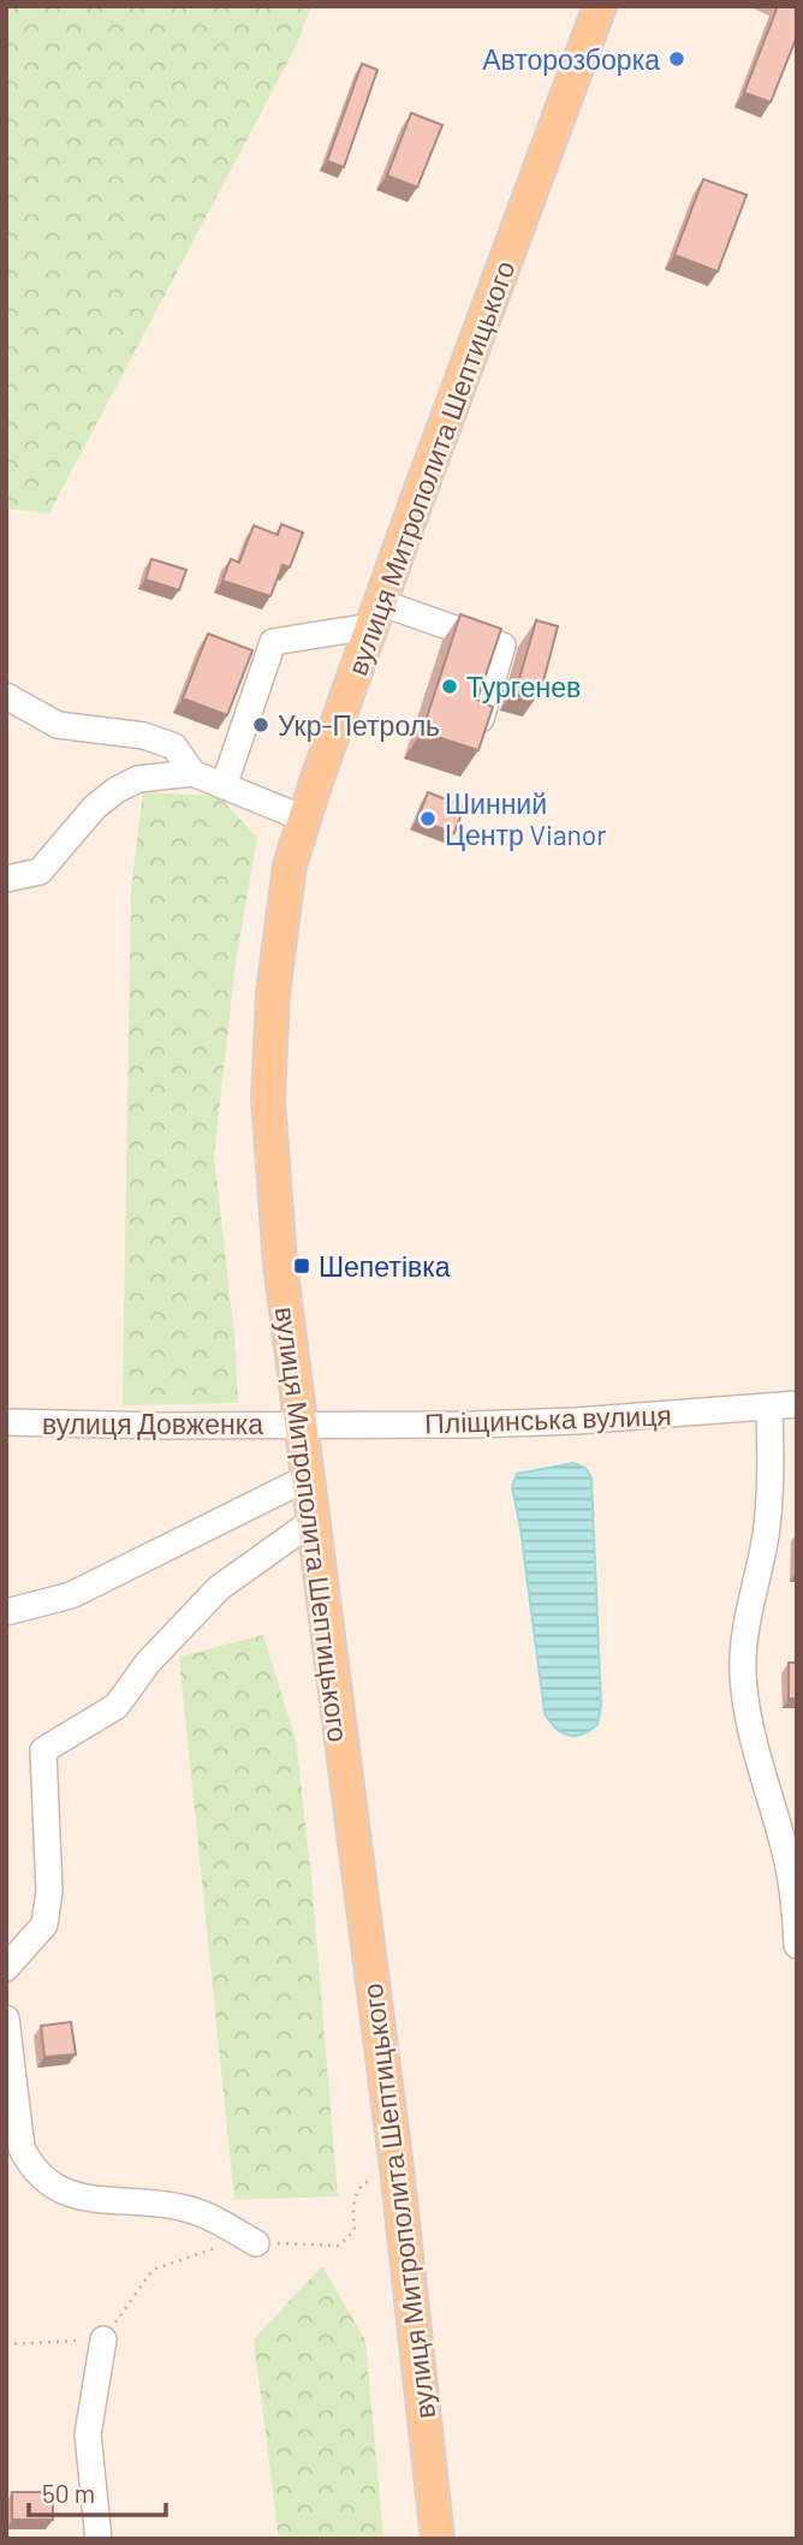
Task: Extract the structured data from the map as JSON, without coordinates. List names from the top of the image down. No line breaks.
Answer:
{"streets":{"main road":["вулиця Митрополита Шептицького"],"street":["Пліщинська вулиця","вулиця Довженка"]},"crossings":[["вулиця Митрополита Шептицького","Пліщинська вулиця"],["вулиця Митрополита Шептицького","вулиця Довженка"],["Пліщинська вулиця","вулиця Довженка"]],"places":{"other":["Авторозборка","Тургенев","Укр-Петроль","Шинний Центр Vianor"],"transit":["Шепетівка"]},"scale_bar":"50 m"}
